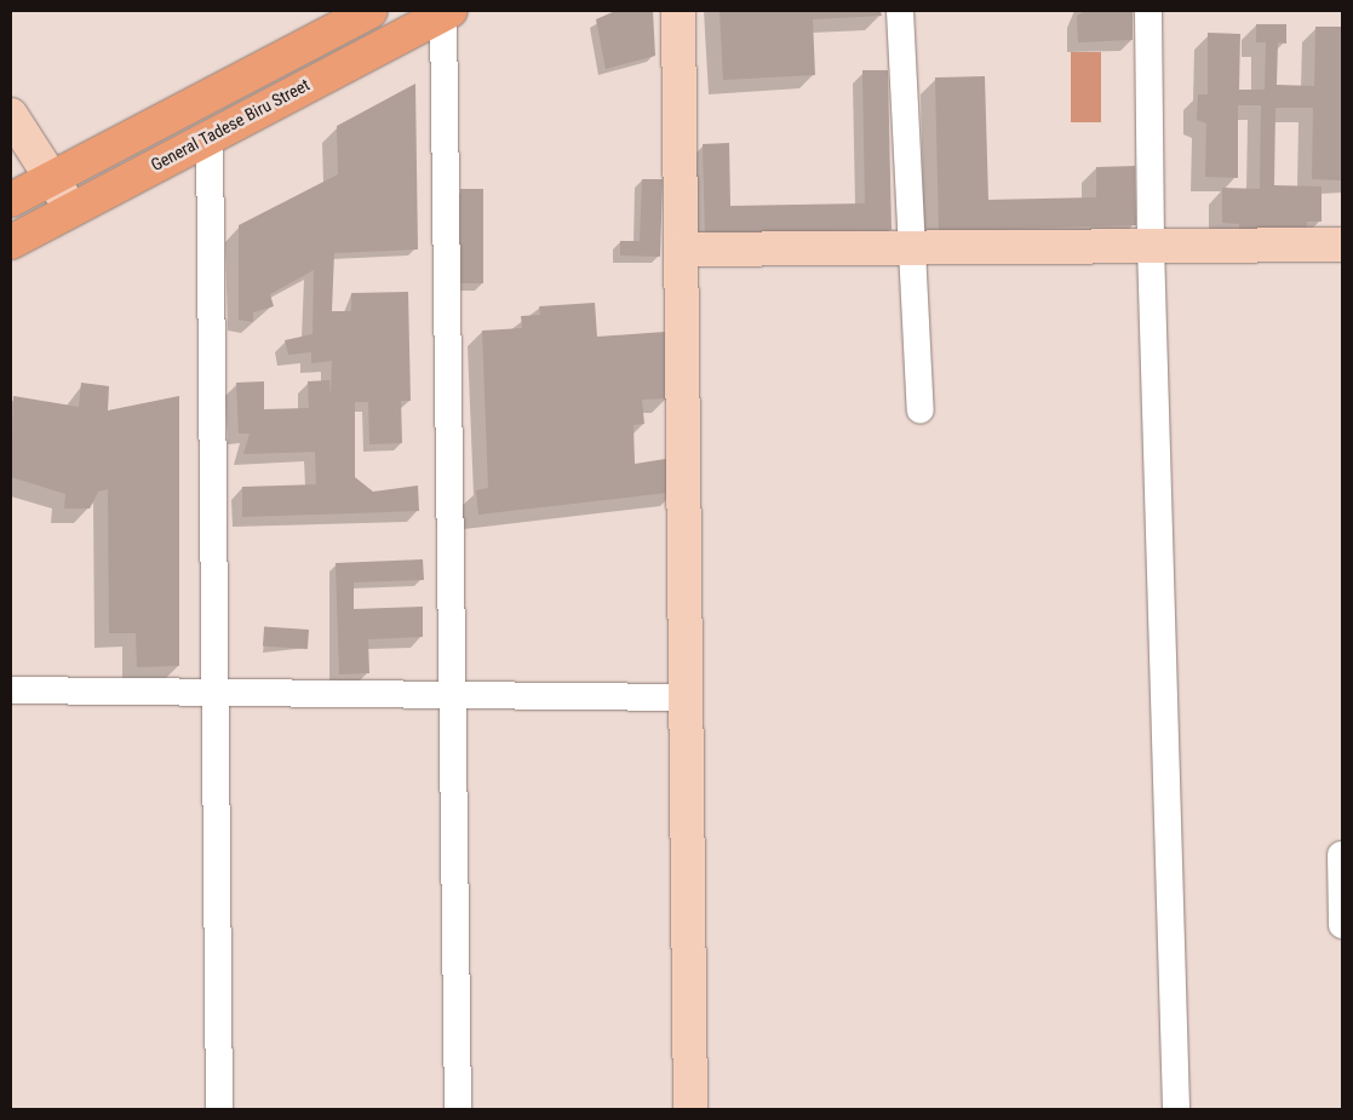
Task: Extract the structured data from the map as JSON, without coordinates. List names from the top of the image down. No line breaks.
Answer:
{"streets":{"main road":["General Tadese Biru Street"]}}
